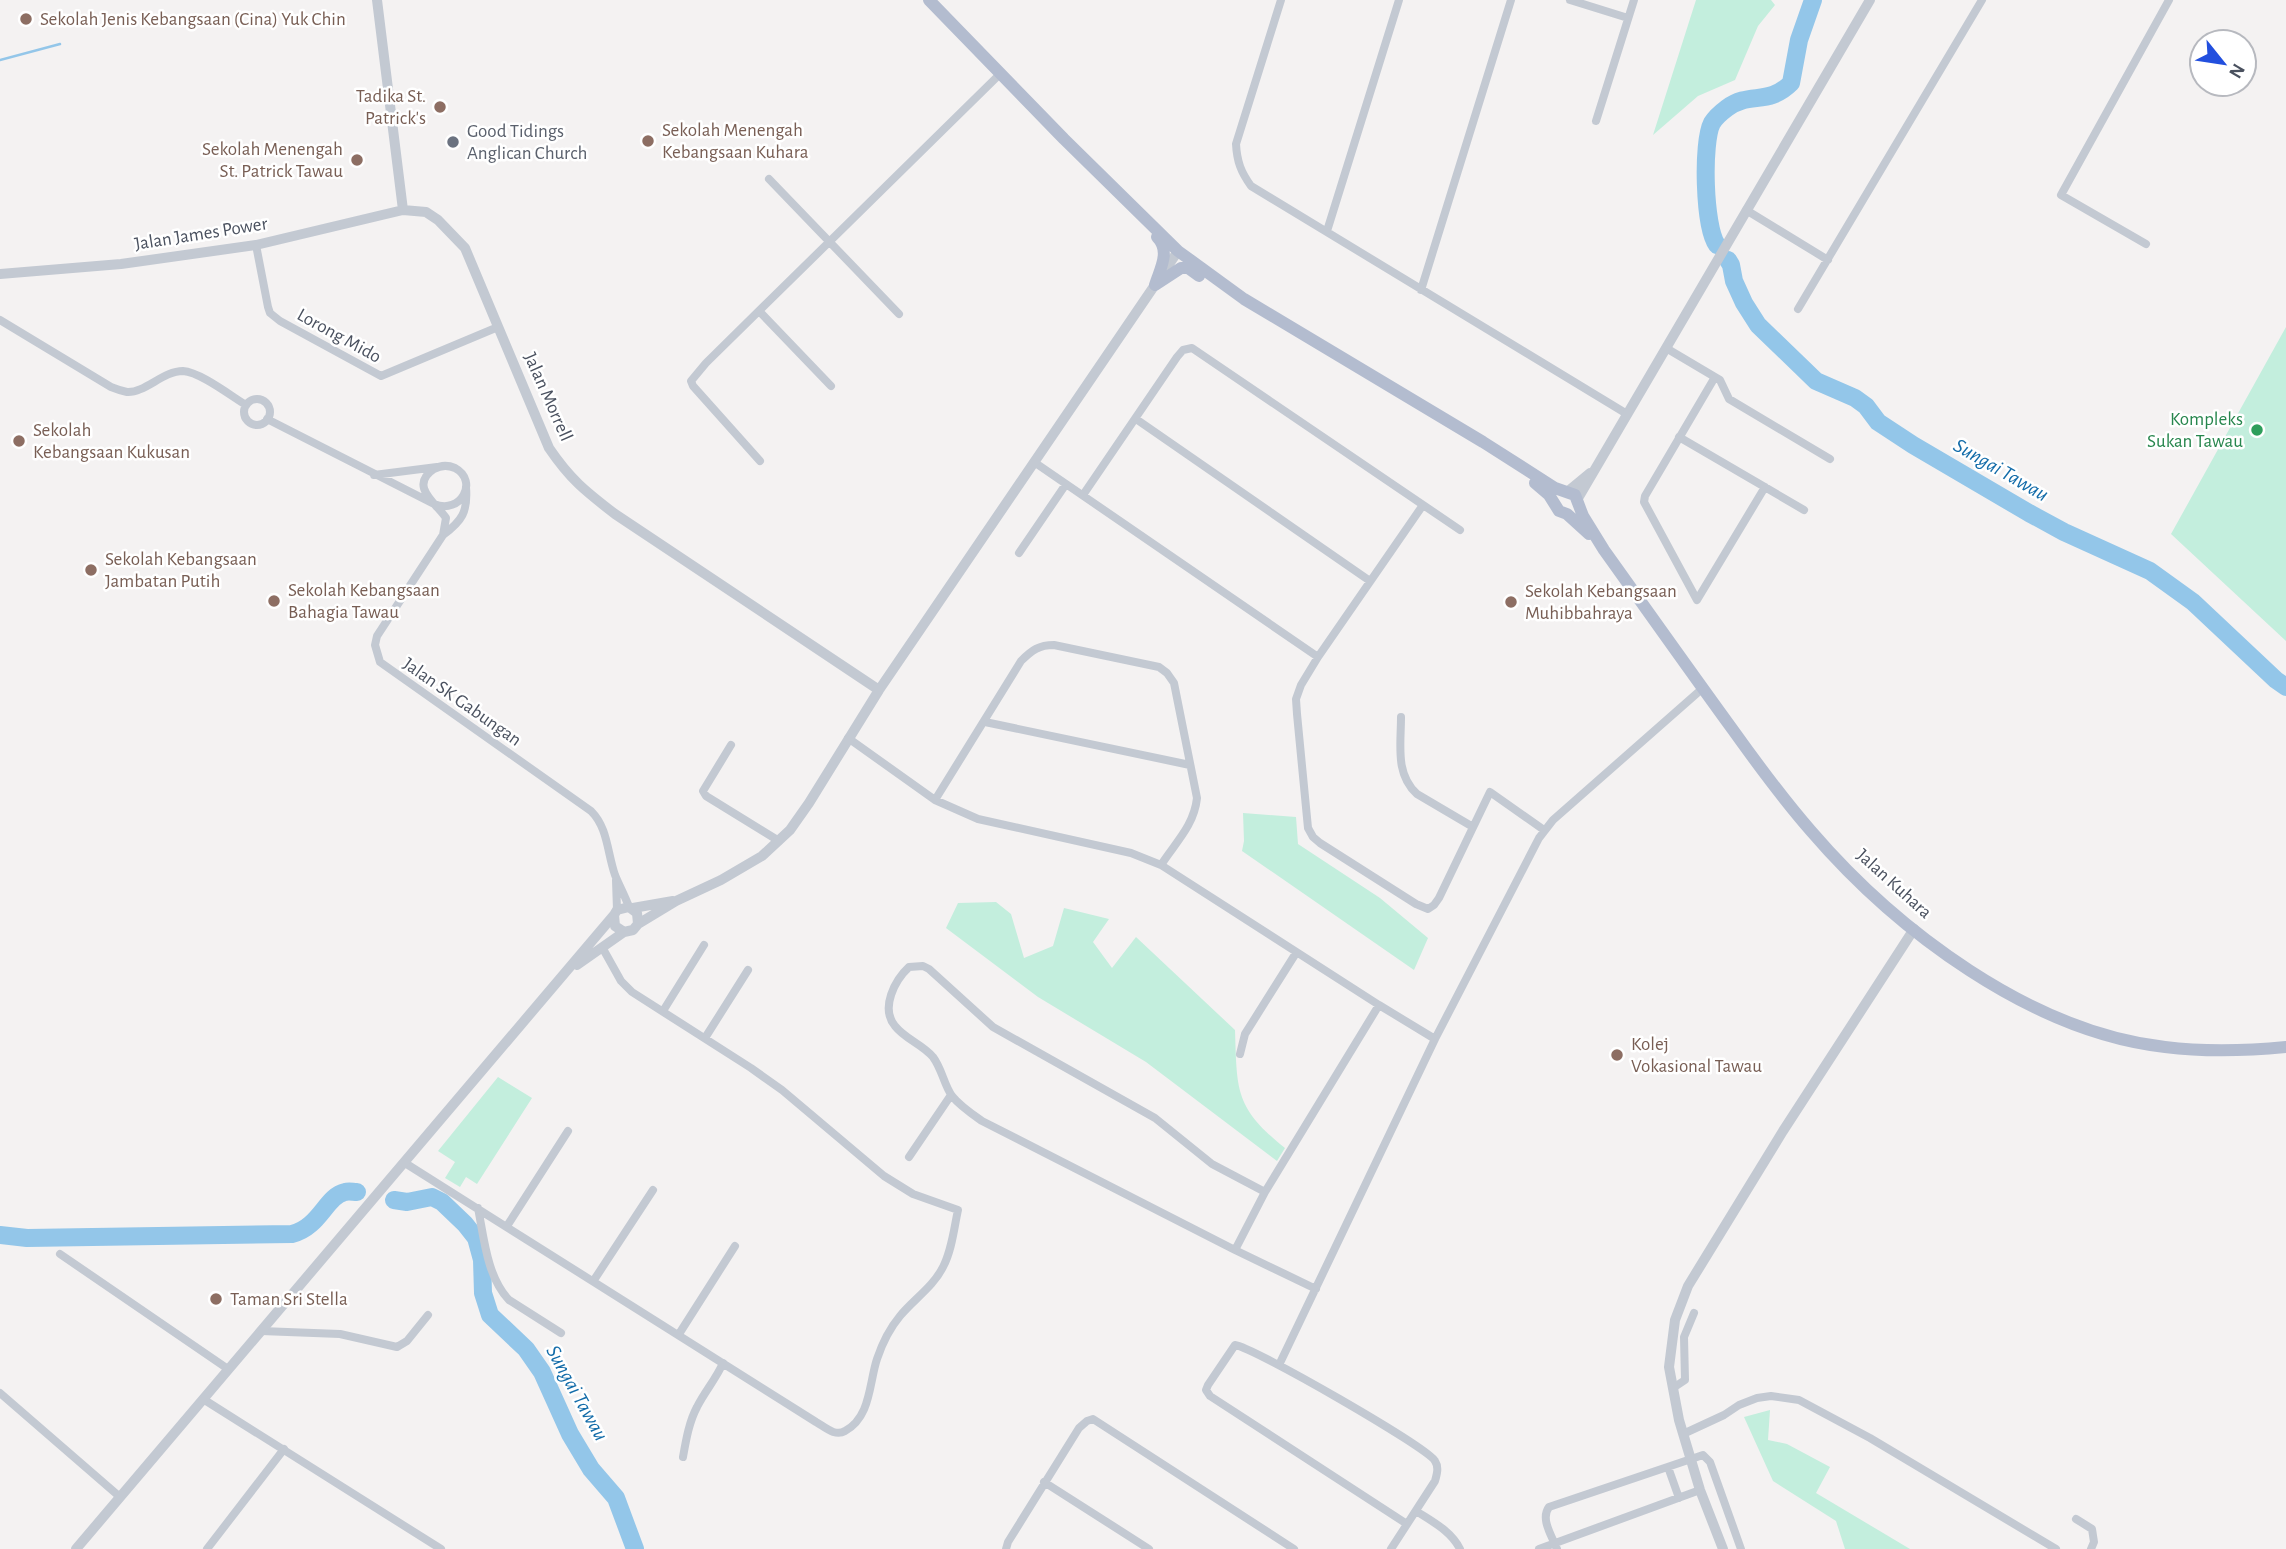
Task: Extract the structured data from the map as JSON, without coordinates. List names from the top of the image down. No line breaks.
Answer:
{"streets":{"main road":["Jalan Kuhara"],"street":["Jalan James Power","Lorong Mido","Jalan Morrell","Jalan SK Gabungan"]},"crossings":[["Jalan James Power","Lorong Mido"],["Jalan James Power","Jalan Morrell"],["Lorong Mido","Jalan Morrell"]],"water":["Sungai Tawau"],"places":["Sekolah Jenis Kebangsaan (Cina) Yuk Chin","Tadika St. Patrick's","Sekolah Menengah Kebangsaan Kuhara","Good Tidings Anglican Church","Sekolah Menengah St. Patrick Tawau","Kompleks Sukan Tawau","Sekolah Kebangsaan Kukusan","Sekolah Kebangsaan Jambatan Putih","Sekolah Kebangsaan Bahagia Tawau","Sekolah Kebangsaan Muhibbahraya","Kolej Vokasional Tawau","Taman Sri Stella"],"north":"bottom right"}
